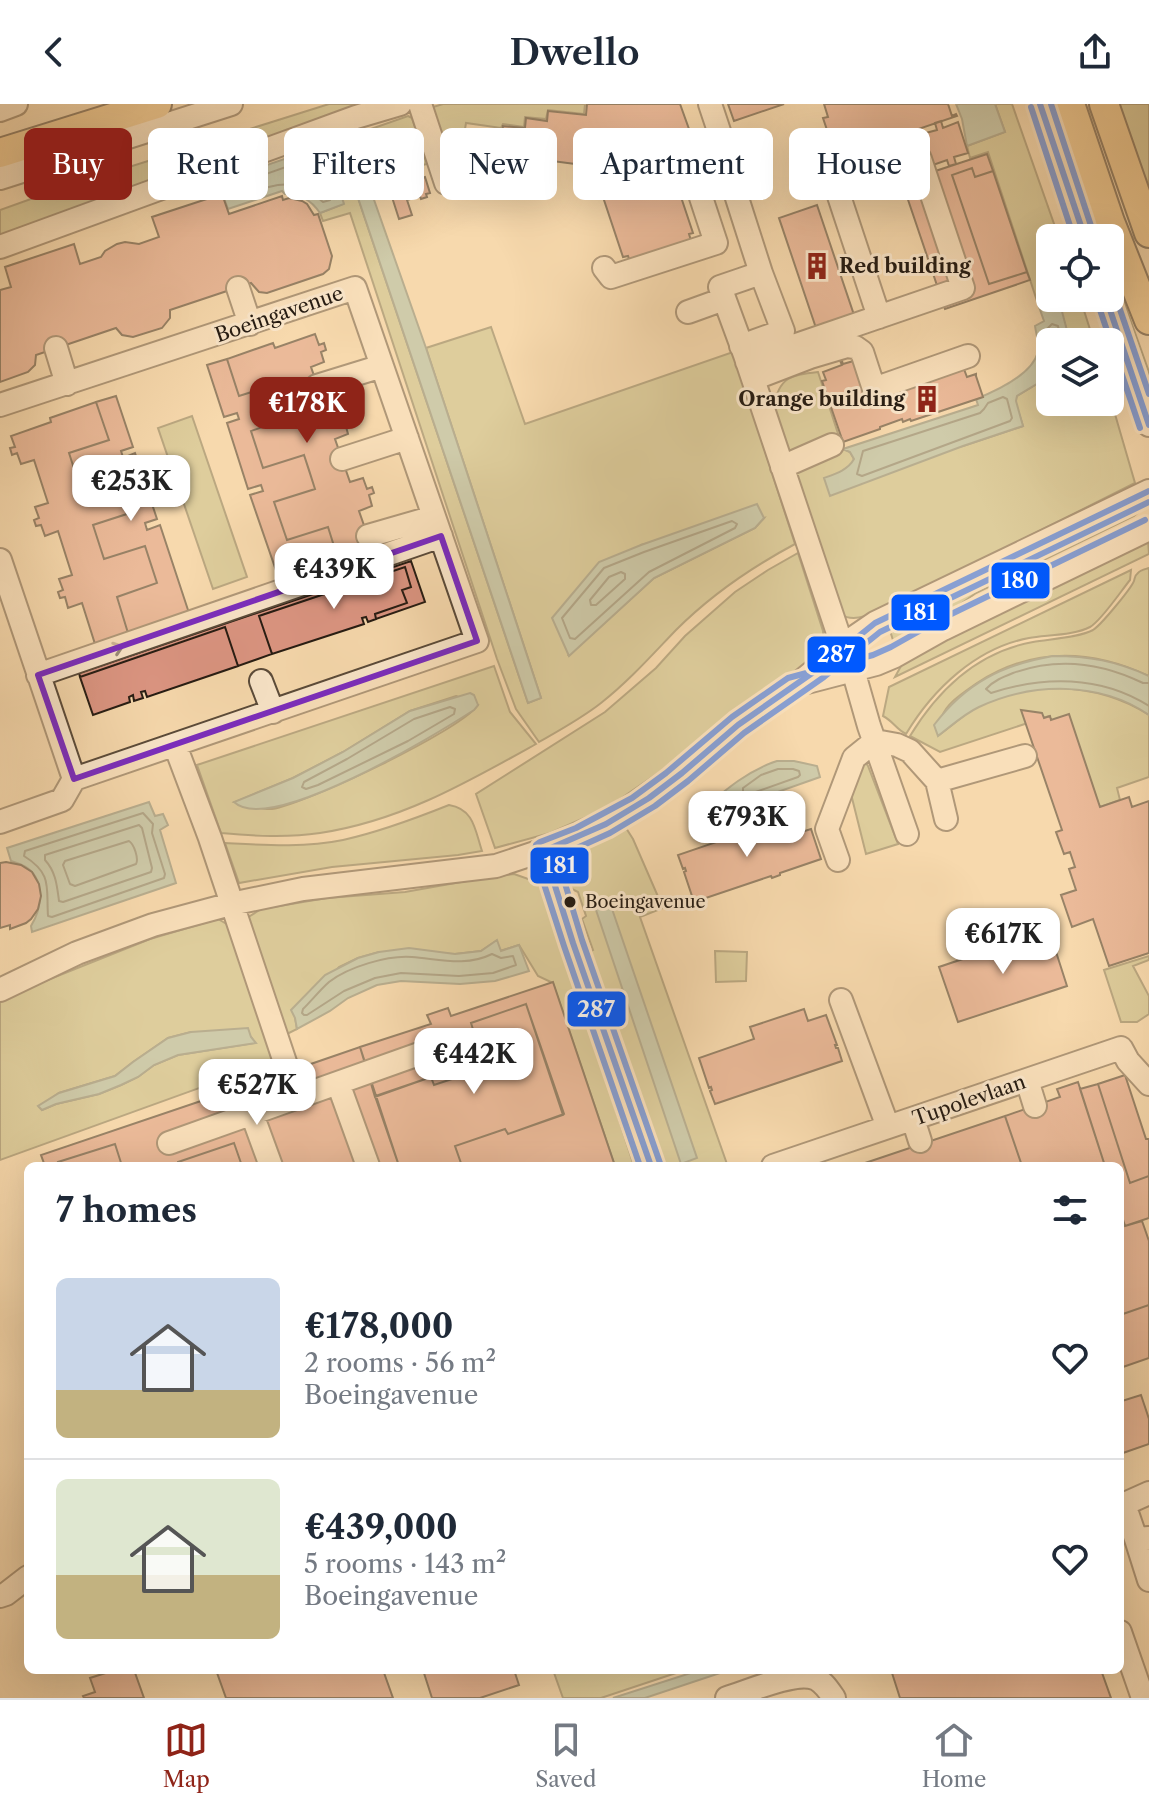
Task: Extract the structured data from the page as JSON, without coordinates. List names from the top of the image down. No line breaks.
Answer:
{"streets":{"street":["Boeingavenue","Tupolevlaan"]},"places":{"building":["Red building","Orange building"],"other":["Boeingavenue"]},"lines":["transit line 287","transit line 180","transit line 181"],"page":{"header":"Dwello","chip":["Buy","Rent","Filters","New","Apartment","House"],"price":["€178K","€253K","€439K","€793K","€617K","€442K","€527K"],"heading":"7 homes","list":[{"name":"€178,000","note":"2 rooms · 56 m² · Boeingavenue"},{"name":"€439,000","note":"5 rooms · 143 m² · Boeingavenue"}],"tabs":["Map","Saved","Home"]}}
